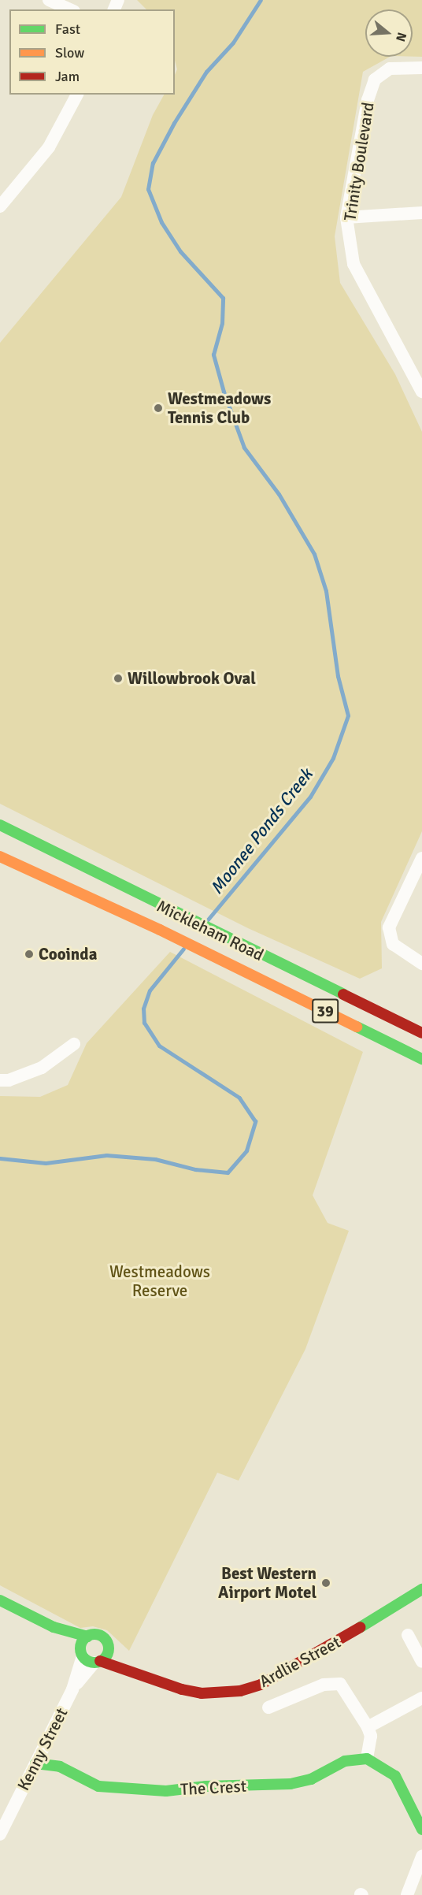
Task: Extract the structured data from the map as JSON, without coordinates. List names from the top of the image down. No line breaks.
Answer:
{"streets":{"street":["Trinity Boulevard","Mickleham Road","39","Ardlie Street","Kenny Street","The Crest"]},"crossings":[["Ardlie Street","Kenny Street"],["Kenny Street","The Crest"]],"water":["Moonee Ponds Creek"],"parks":["Westmeadows Reserve"],"places":["Westmeadows Tennis Club","Willowbrook Oval","Cooinda","Best Western Airport Motel"],"legend":["Fast","Slow","Jam"],"north":"right"}
